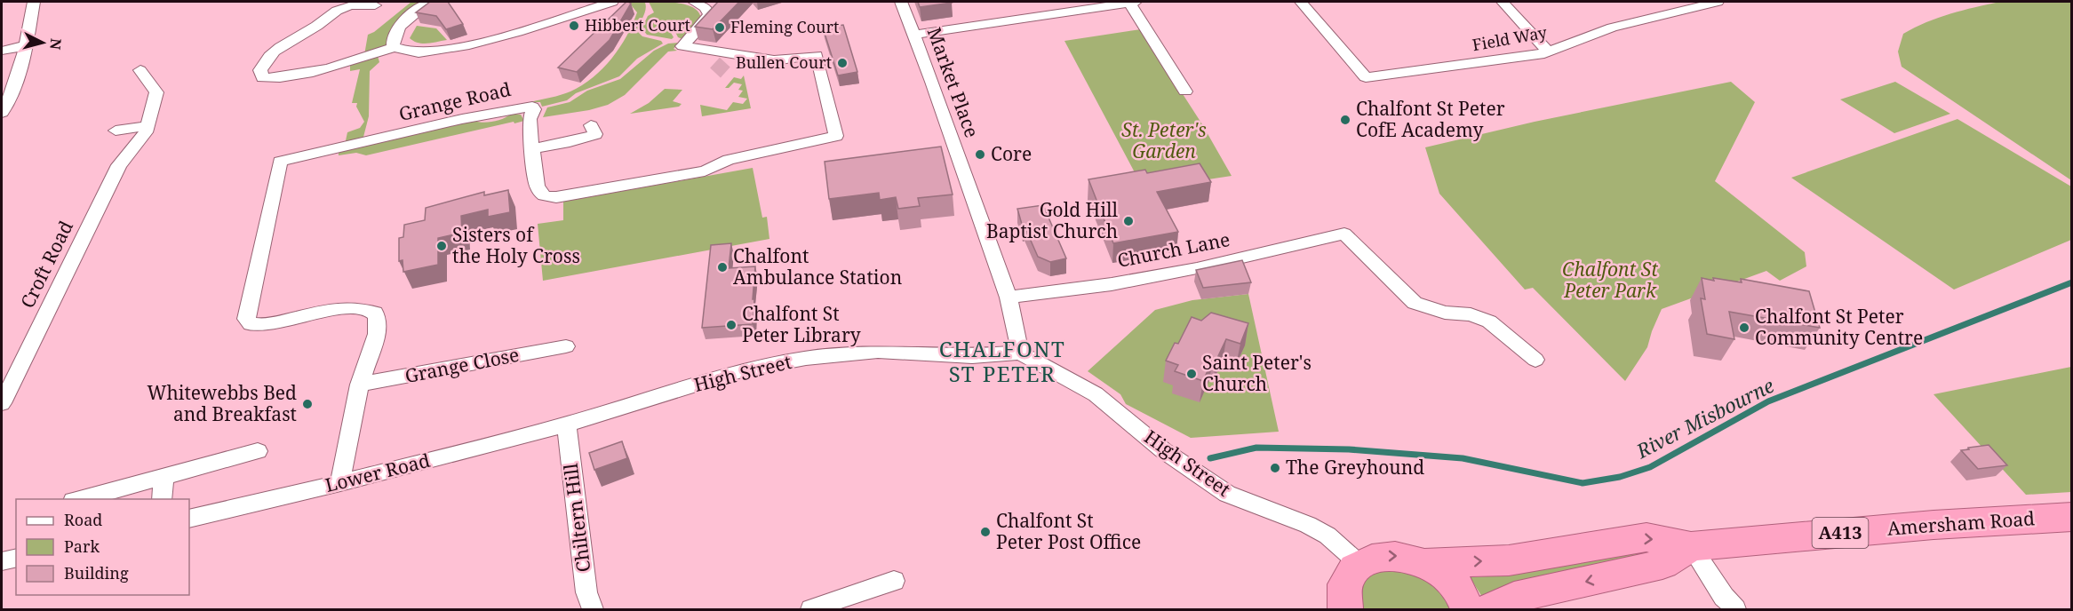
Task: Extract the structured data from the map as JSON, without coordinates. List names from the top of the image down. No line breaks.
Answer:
{"streets":{"highway":["Amersham Road","A413"],"street":["Field Way","Market Place","Grange Road","Church Lane","Croft Road","Grange Close","High Street","Lower Road","Chiltern Hill"]},"crossings":[["Market Place","Church Lane"],["Grange Road","Grange Close"],["Grange Road","Lower Road"],["High Street","Lower Road"],["High Street","Chiltern Hill"],["High Street","A413"],["Lower Road","Chiltern Hill"],["Amersham Road","A413"]],"districts":["CHALFONT ST PETER"],"water":["River Misbourne"],"parks":["St. Peter's Garden","Chalfont St Peter Park"],"places":["Hibbert Court","Fleming Court","Bullen Court","Chalfont St Peter CofE Academy","Core","Gold Hill Baptist Church","Sisters of the Holy Cross","Chalfont Ambulance Station","Chalfont St Peter Library","Chalfont St Peter Community Centre","Saint Peter's Church","Whitewebbs Bed and Breakfast","The Greyhound","Chalfont St Peter Post Office"],"legend":["Road","Park","Building"],"north":"right"}
